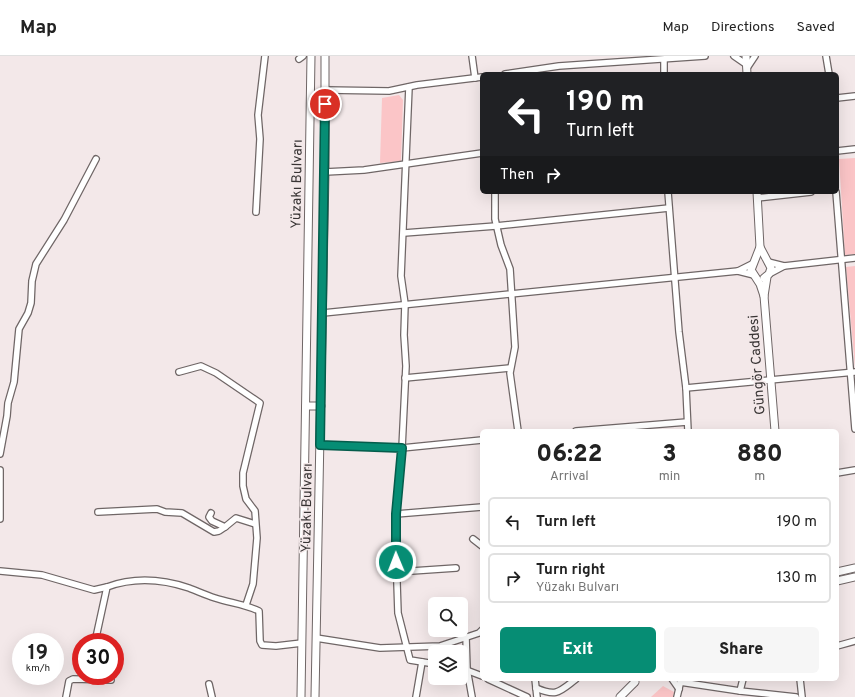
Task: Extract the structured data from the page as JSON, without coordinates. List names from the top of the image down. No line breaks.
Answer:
{"streets":{"main road":["Yüzakı Bulvarı","Güngör Caddesi"]},"page":{"header":"Map","nav":["Map","Directions","Saved"],"turn":["190 m","Turn left"],"then":"Then","eta":["06:22","Arrival","3","min","880","m"],"list":[{"name":"Turn left","value":"190 m"},{"name":"Turn right","note":"Yüzakı Bulvarı","value":"130 m"}],"buttons":["Exit","Share"],"speed":"19 km/h","limit":"30"}}
